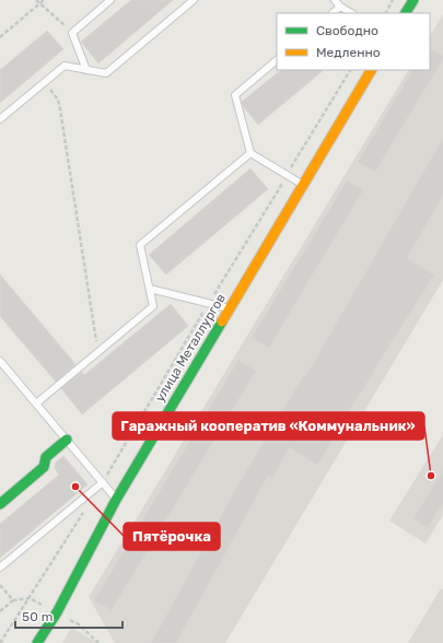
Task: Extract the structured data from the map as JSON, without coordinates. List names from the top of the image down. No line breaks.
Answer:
{"streets":{"street":["улица Металлургов"]},"places":["Гаражный кооператив «Коммунальник»","Пятёрочка"],"legend":["Свободно","Медленно"],"scale_bar":"50 m"}
